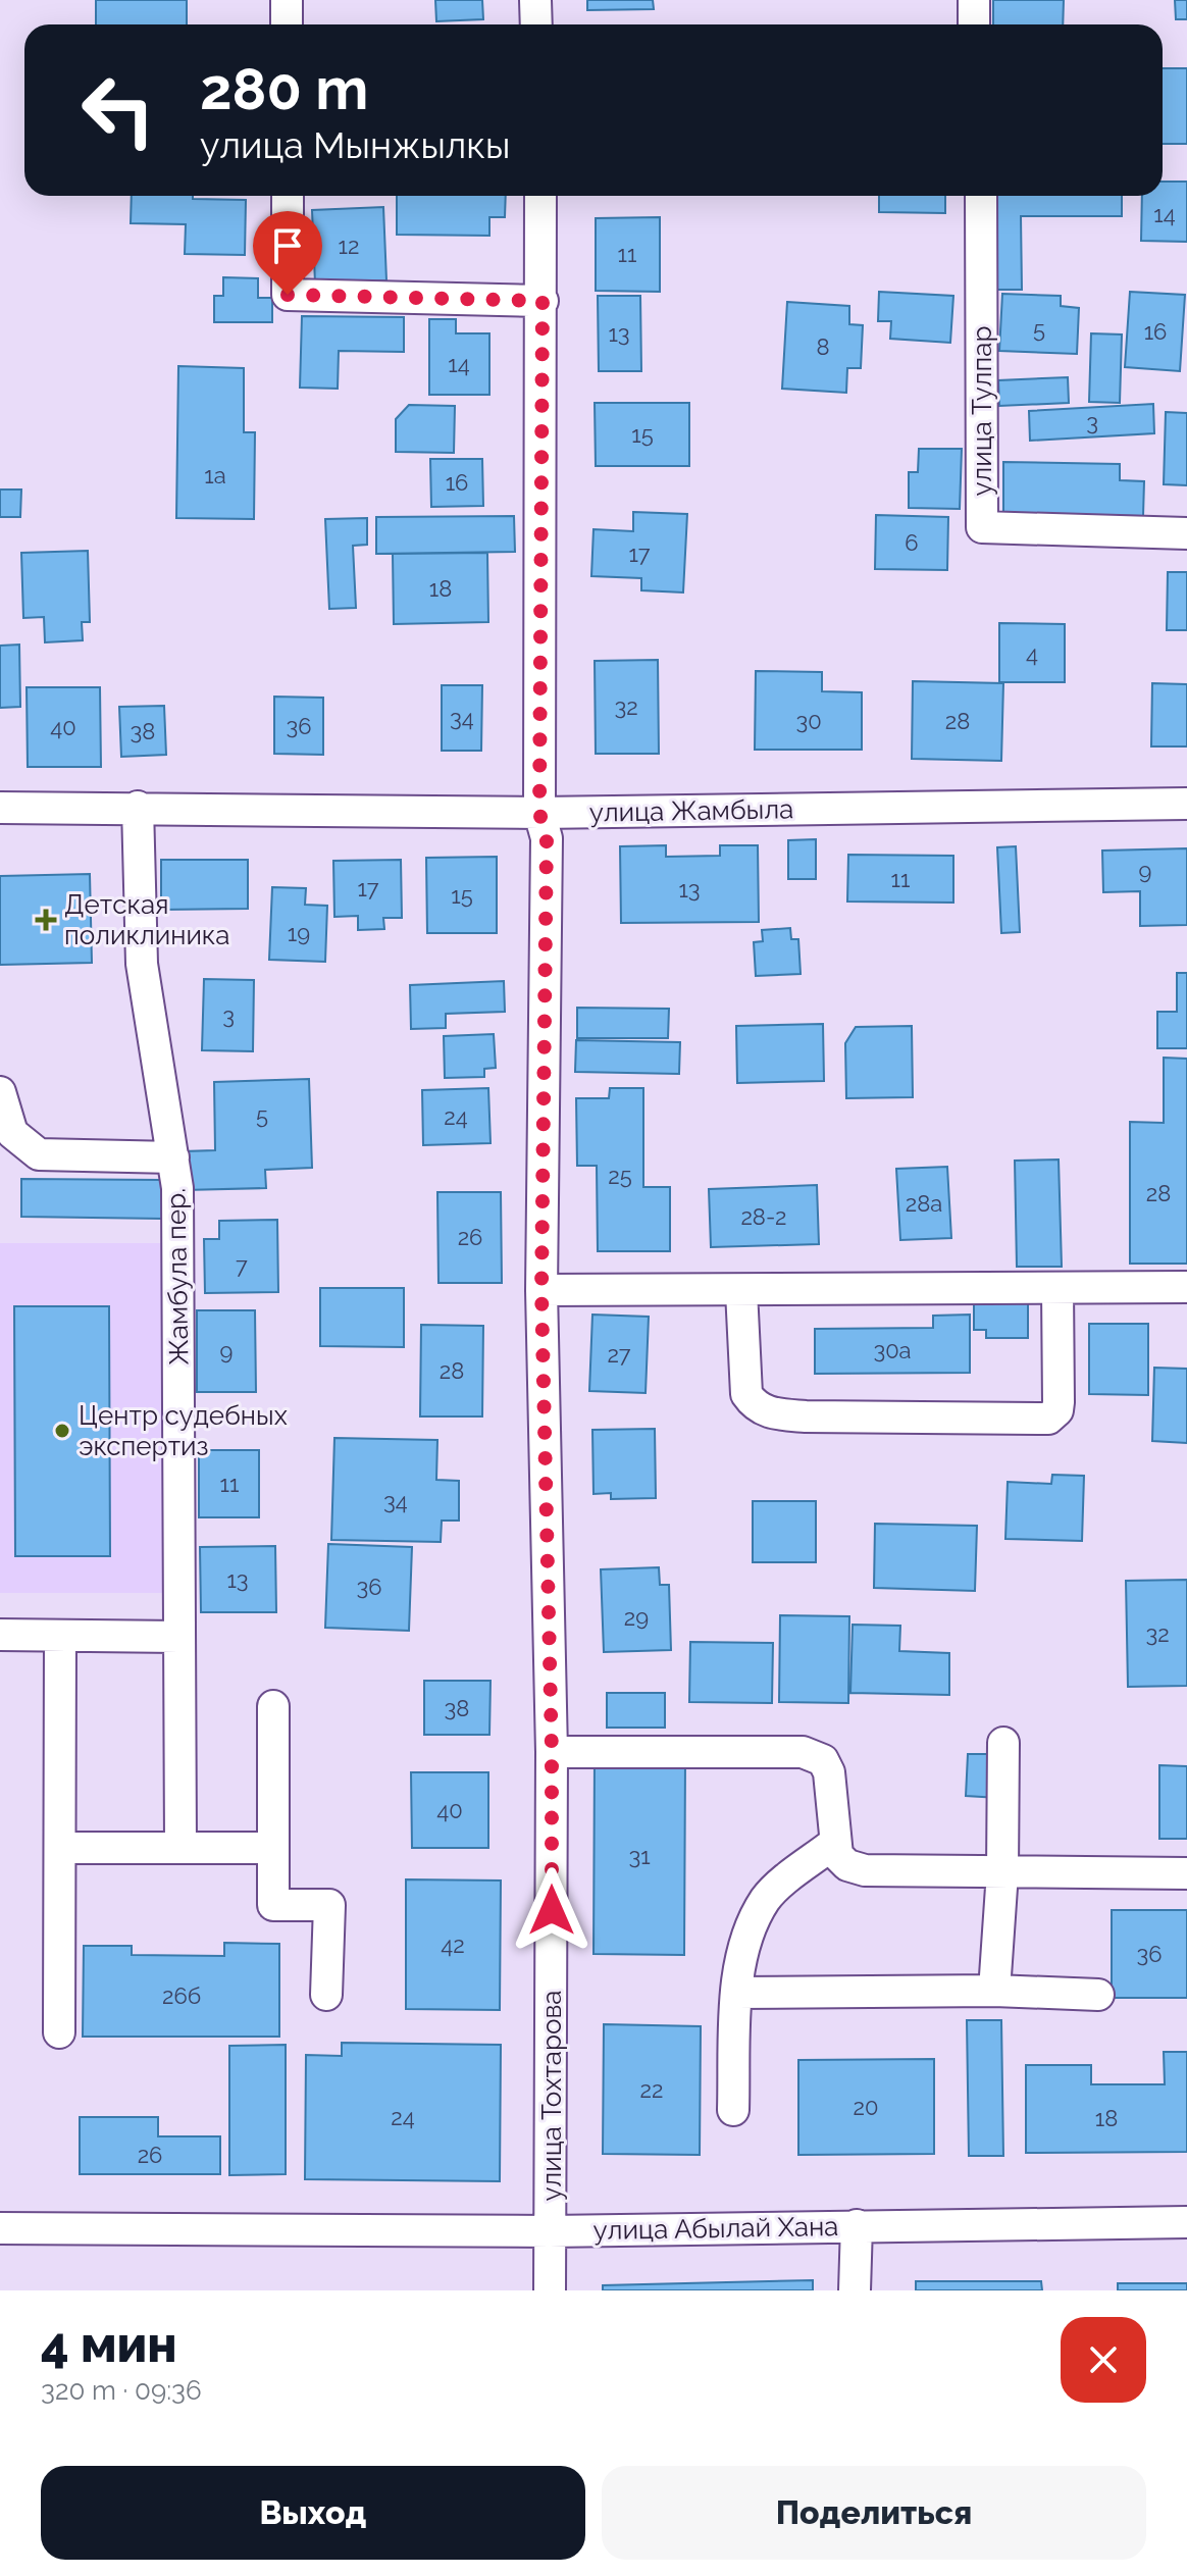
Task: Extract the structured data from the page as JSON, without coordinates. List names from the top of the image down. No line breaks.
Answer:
{"streets":{"street":["улица Тулпар","улица Жамбыла","Жамбула пер.","улица Тохтарова","улица Абылай Хана"]},"crossings":[["улица Жамбыла","Жамбула пер."],["улица Жамбыла","улица Тохтарова"],["улица Тохтарова","улица Абылай Хана"]],"places":{"health":["Детская поликлиника"],"other":["Центр судебных экспертиз"]},"house_numbers":["14","12","11","5","16","13","8","14","3","15","1а","16","6","17","18","4","32","34","30","28","36","40","38","9","11","17","13","15","19","3","5","24","25","28","28а","28-2","26","7","30а","9","27","28","11","34","13","36","29","32","38","40","31","42","36","26б","22","20","24","18","26"],"page":{"turn":["280 m","улица Мынжылкы"],"heading":["4 мин","320 m · 09:36"],"buttons":["Выход","Поделиться"]}}
